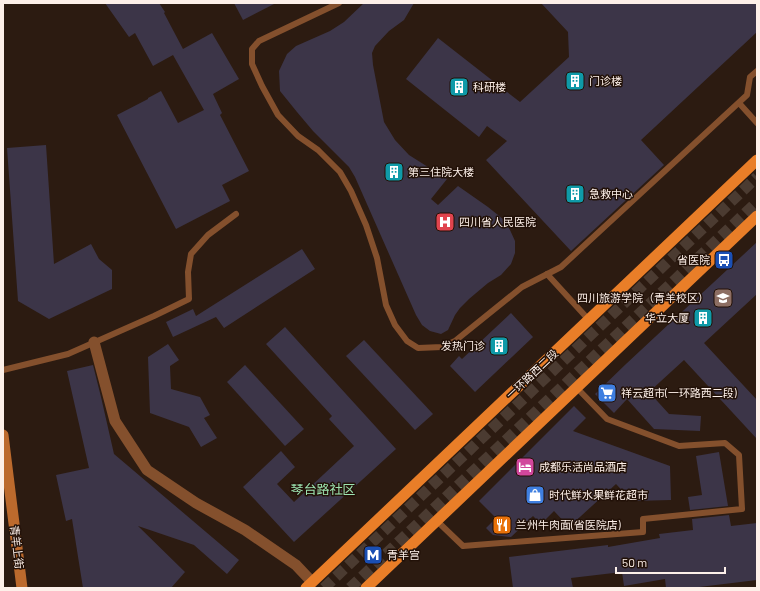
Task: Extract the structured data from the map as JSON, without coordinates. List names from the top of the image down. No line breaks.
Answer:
{"streets":{"main road":["一环路西二段","青羊上街"]},"districts":["琴台路社区"],"places":{"building":["门诊楼","科研楼","第三住院大楼","急救中心","华立大厦","发热门诊"],"hospital":["四川省人民医院"],"bus stop":["省医院"],"school or university":["四川旅游学院（青羊校区）"],"supermarket":["祥云超市(一环路西二段)"],"hotel":["成都乐活尚品酒店"],"shop":["时代鲜水果鲜花超市"],"restaurant":["兰州牛肉面(省医院店)"],"metro station":["青羊宫"]},"scale_bar":"50 m"}
